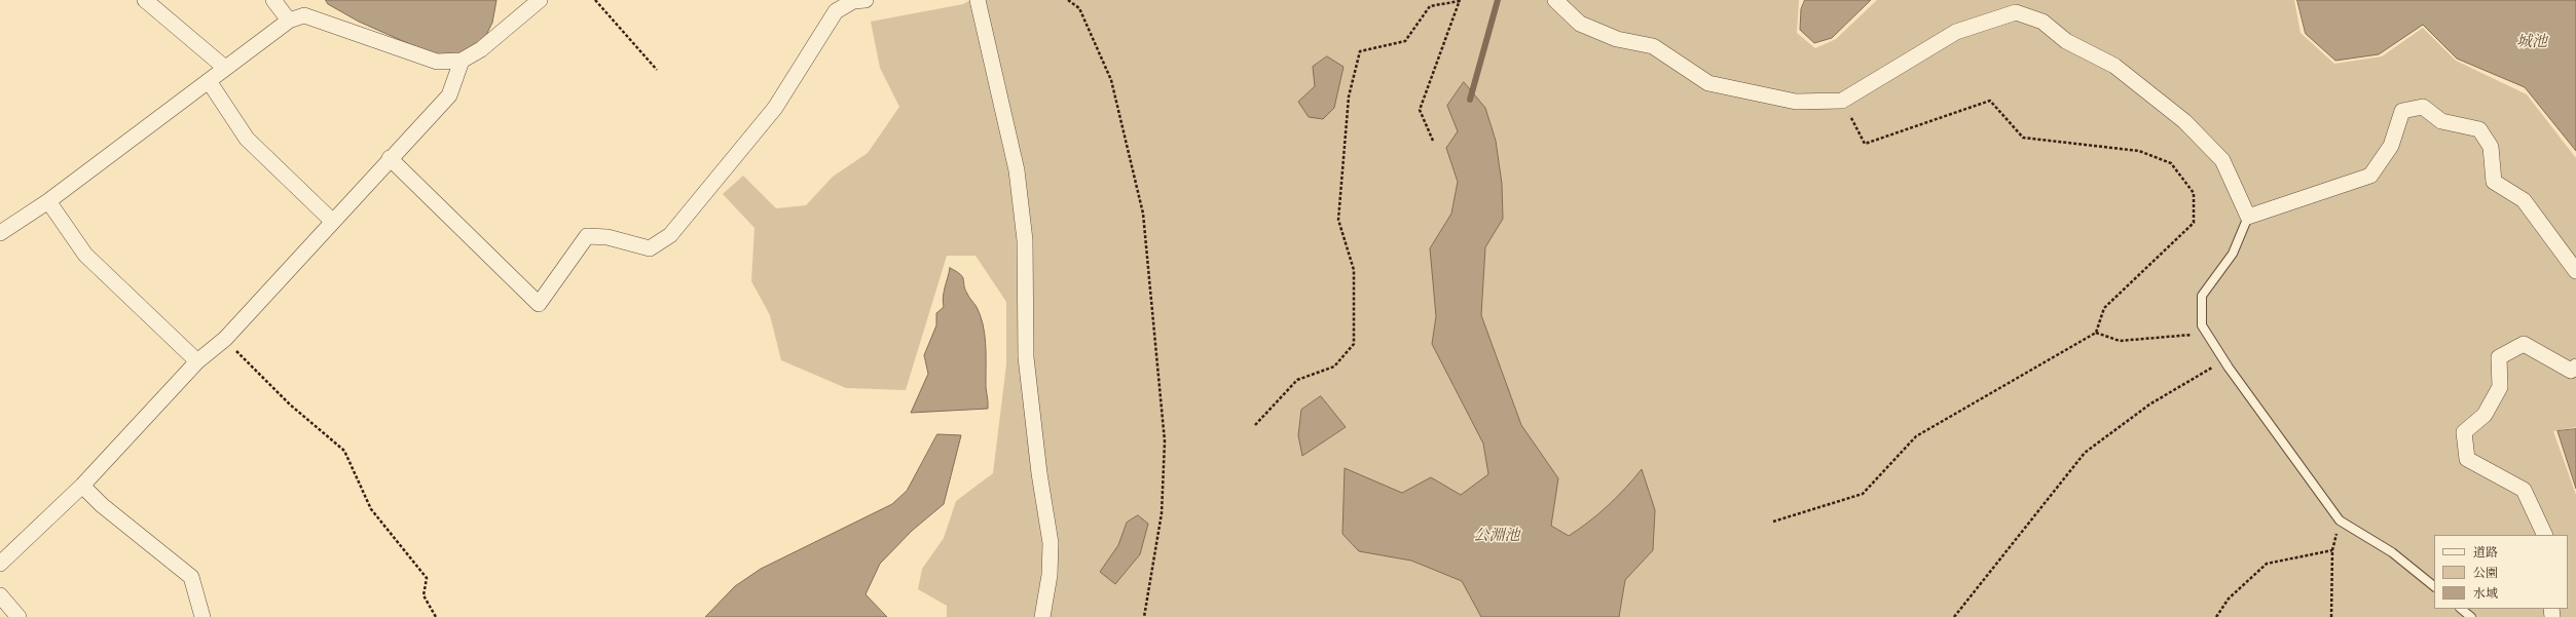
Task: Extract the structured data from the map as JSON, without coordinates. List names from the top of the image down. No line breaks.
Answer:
{"water":["城池","公淵池"],"legend":["道路","公園","水域"]}
